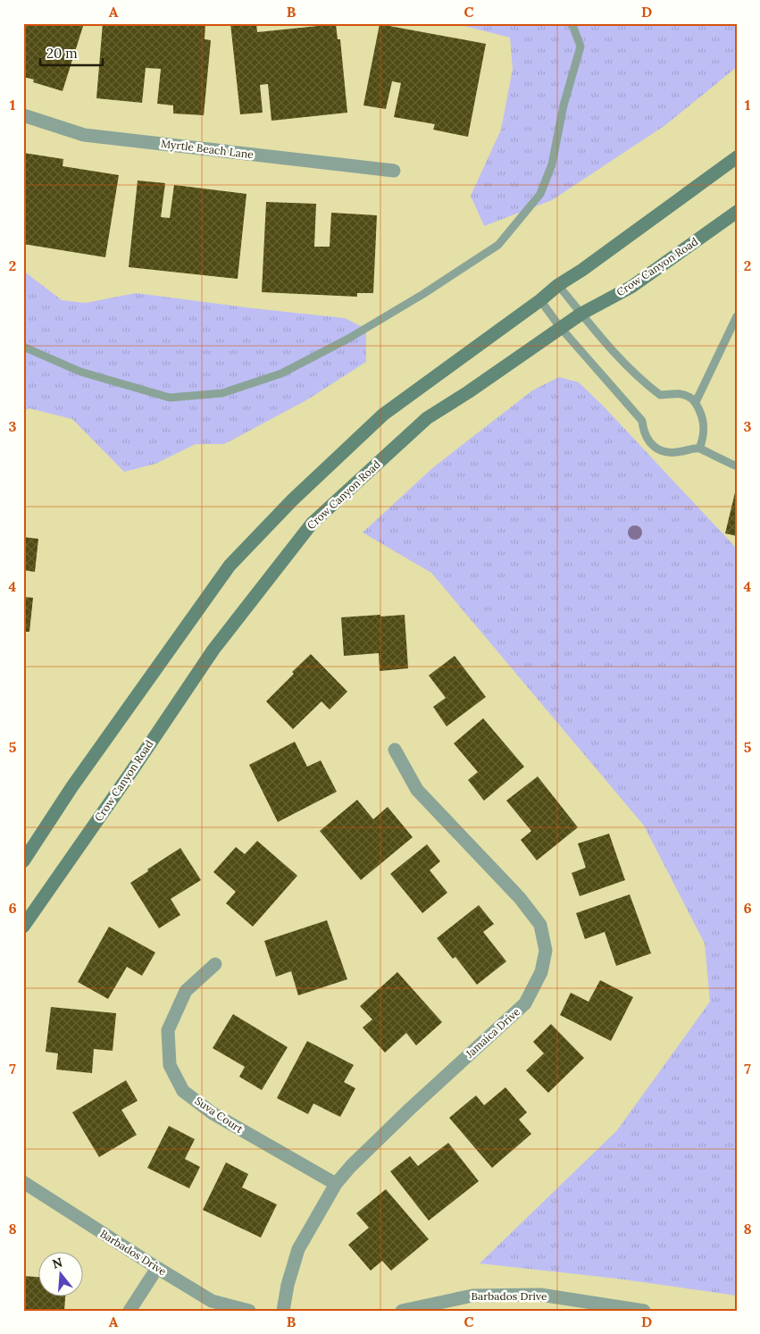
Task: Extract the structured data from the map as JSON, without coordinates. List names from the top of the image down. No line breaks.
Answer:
{"streets":{"main road":["Crow Canyon Road"],"street":["Myrtle Beach Lane","Jamaica Drive","Suva Court","Barbados Drive"]},"crossings":[["Jamaica Drive","Suva Court"]],"scale_bar":"20 m","north":"top","grid":{"columns":["A","B","C","D"],"rows":["1","2","3","4","5","6","7","8"]}}
